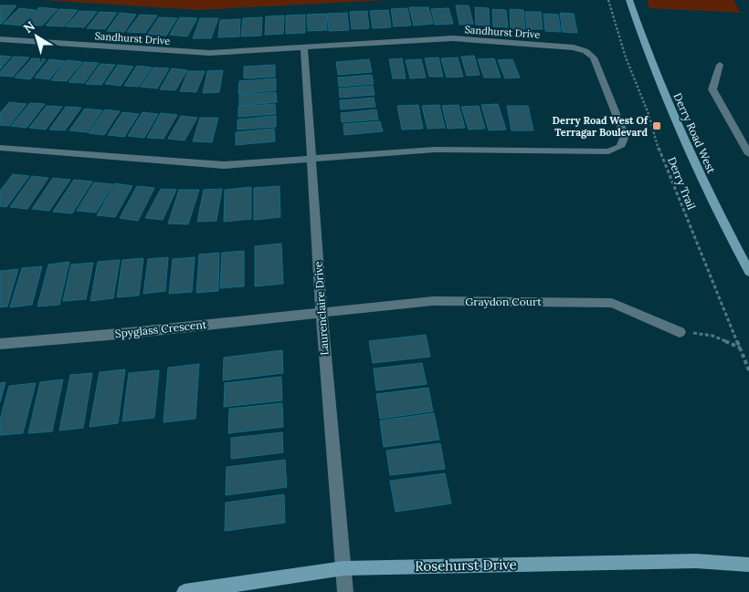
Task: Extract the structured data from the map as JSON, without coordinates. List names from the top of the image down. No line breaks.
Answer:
{"streets":{"main road":["Derry Road West","Rosehurst Drive"],"street":["Sandhurst Drive","Graydon Court","Laurenclaire Drive","Spyglass Crescent"],"path":["Derry Trail"]},"crossings":[["Sandhurst Drive","Laurenclaire Drive"],["Graydon Court","Laurenclaire Drive"],["Graydon Court","Spyglass Crescent"],["Laurenclaire Drive","Spyglass Crescent"],["Laurenclaire Drive","Rosehurst Drive"]],"places":{"transit":["Derry Road West Of Terragar Boulevard"]},"north":"top left"}
